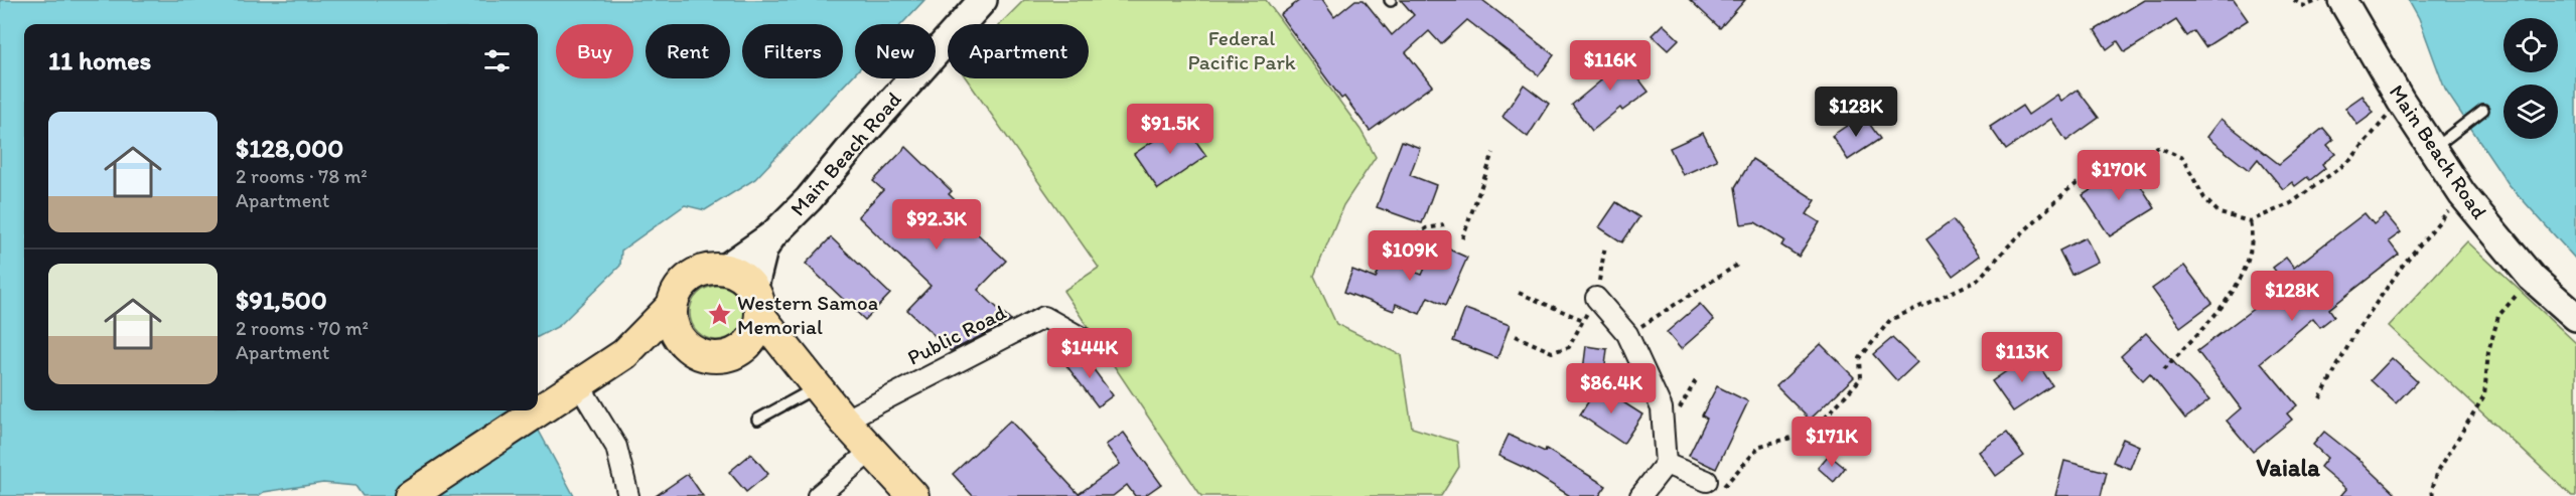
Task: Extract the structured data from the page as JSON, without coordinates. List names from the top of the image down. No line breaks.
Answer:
{"streets":{"main road":["Main Beach Road"],"street":["Public Road"]},"districts":["Vaiala"],"parks":["Federal Pacific Park"],"places":{"place":["Western Samoa Memorial"]},"page":{"chip":["Buy","Rent","Filters","New","Apartment"],"heading":"11 homes","price":["$116K","$128K","$91.5K","$170K","$92.3K","$109K","$128K","$144K","$113K","$86.4K","$171K"],"list":[{"name":"$128,000","note":"2 rooms · 78 m² · Apartment"},{"name":"$91,500","note":"2 rooms · 70 m² · Apartment"}]}}
